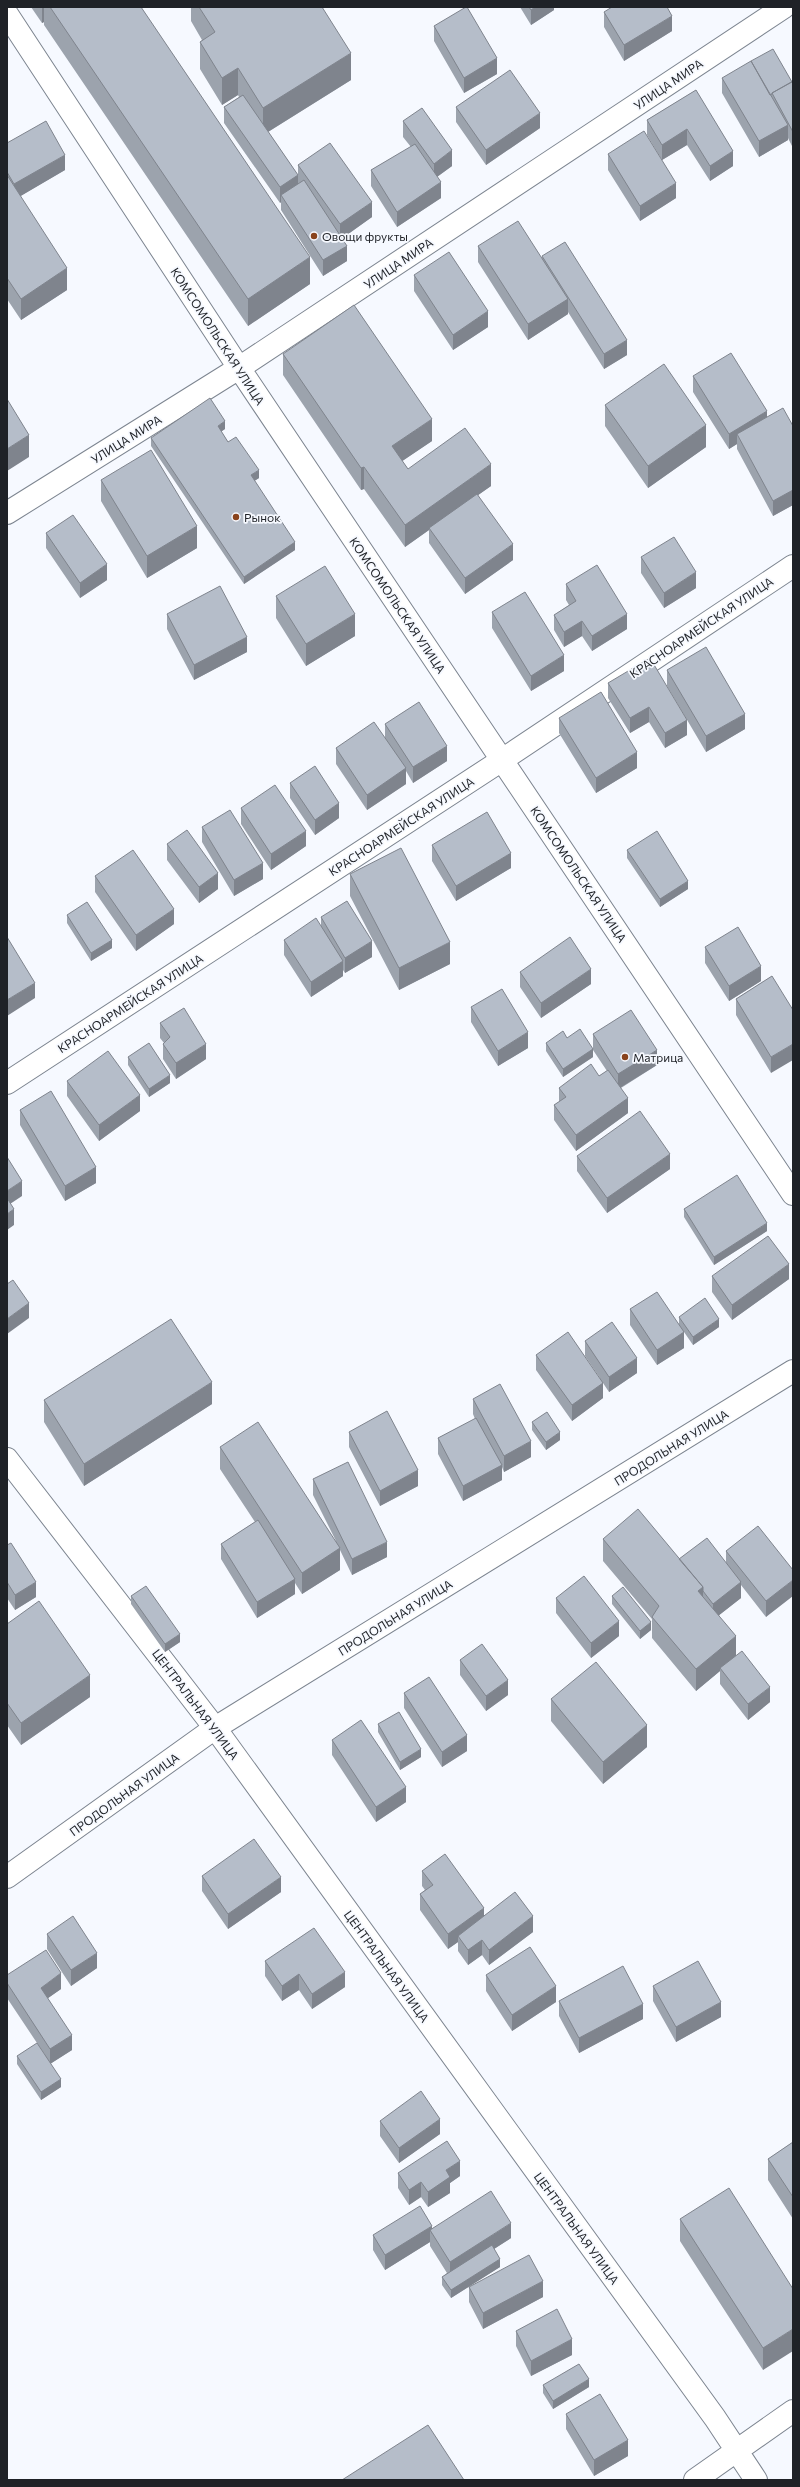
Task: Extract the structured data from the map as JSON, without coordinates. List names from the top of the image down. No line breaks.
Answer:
{"streets":{"street":["УЛИЦА МИРА","КОМСОМОЛЬСКАЯ УЛИЦА","КРАСНОАРМЕЙСКАЯ УЛИЦА","ПРОДОЛЬНАЯ УЛИЦА","ЦЕНТРАЛЬНАЯ УЛИЦА"]},"crossings":[["УЛИЦА МИРА","КОМСОМОЛЬСКАЯ УЛИЦА"],["КОМСОМОЛЬСКАЯ УЛИЦА","КРАСНОАРМЕЙСКАЯ УЛИЦА"],["ПРОДОЛЬНАЯ УЛИЦА","ЦЕНТРАЛЬНАЯ УЛИЦА"]],"places":["Овощи фрукты","Рынок","Матрица"]}
